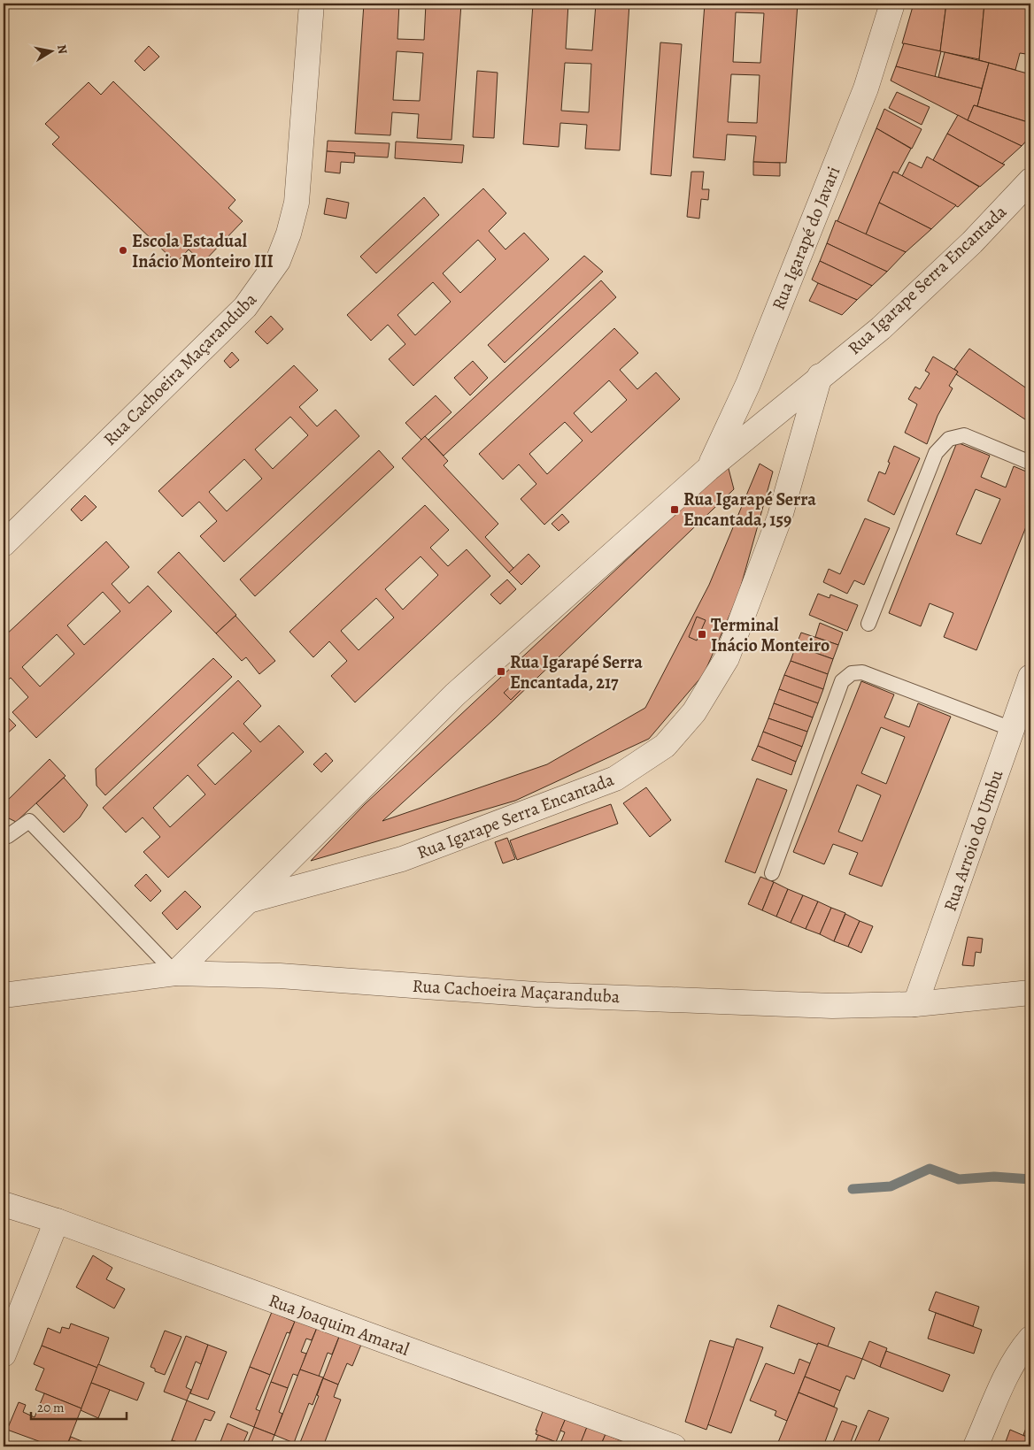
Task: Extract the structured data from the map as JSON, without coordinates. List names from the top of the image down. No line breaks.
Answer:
{"streets":{"street":["Rua Igarapé do Javari","Rua Igarape Serra Encantada","Rua Cachoeira Maçaranduba","Rua Arroio do Umbu","Rua Joaquim Amaral"]},"crossings":[["Rua Igarapé do Javari","Rua Igarape Serra Encantada"],["Rua Igarape Serra Encantada","Rua Cachoeira Maçaranduba"],["Rua Cachoeira Maçaranduba","Rua Arroio do Umbu"]],"places":{"other":["Escola Estadual Inácio Monteiro III"],"transit":["Rua Igarapé Serra Encantada, 159","Terminal Inácio Monteiro","Rua Igarapé Serra Encantada, 217"]},"scale_bar":"20 m","north":"right"}
